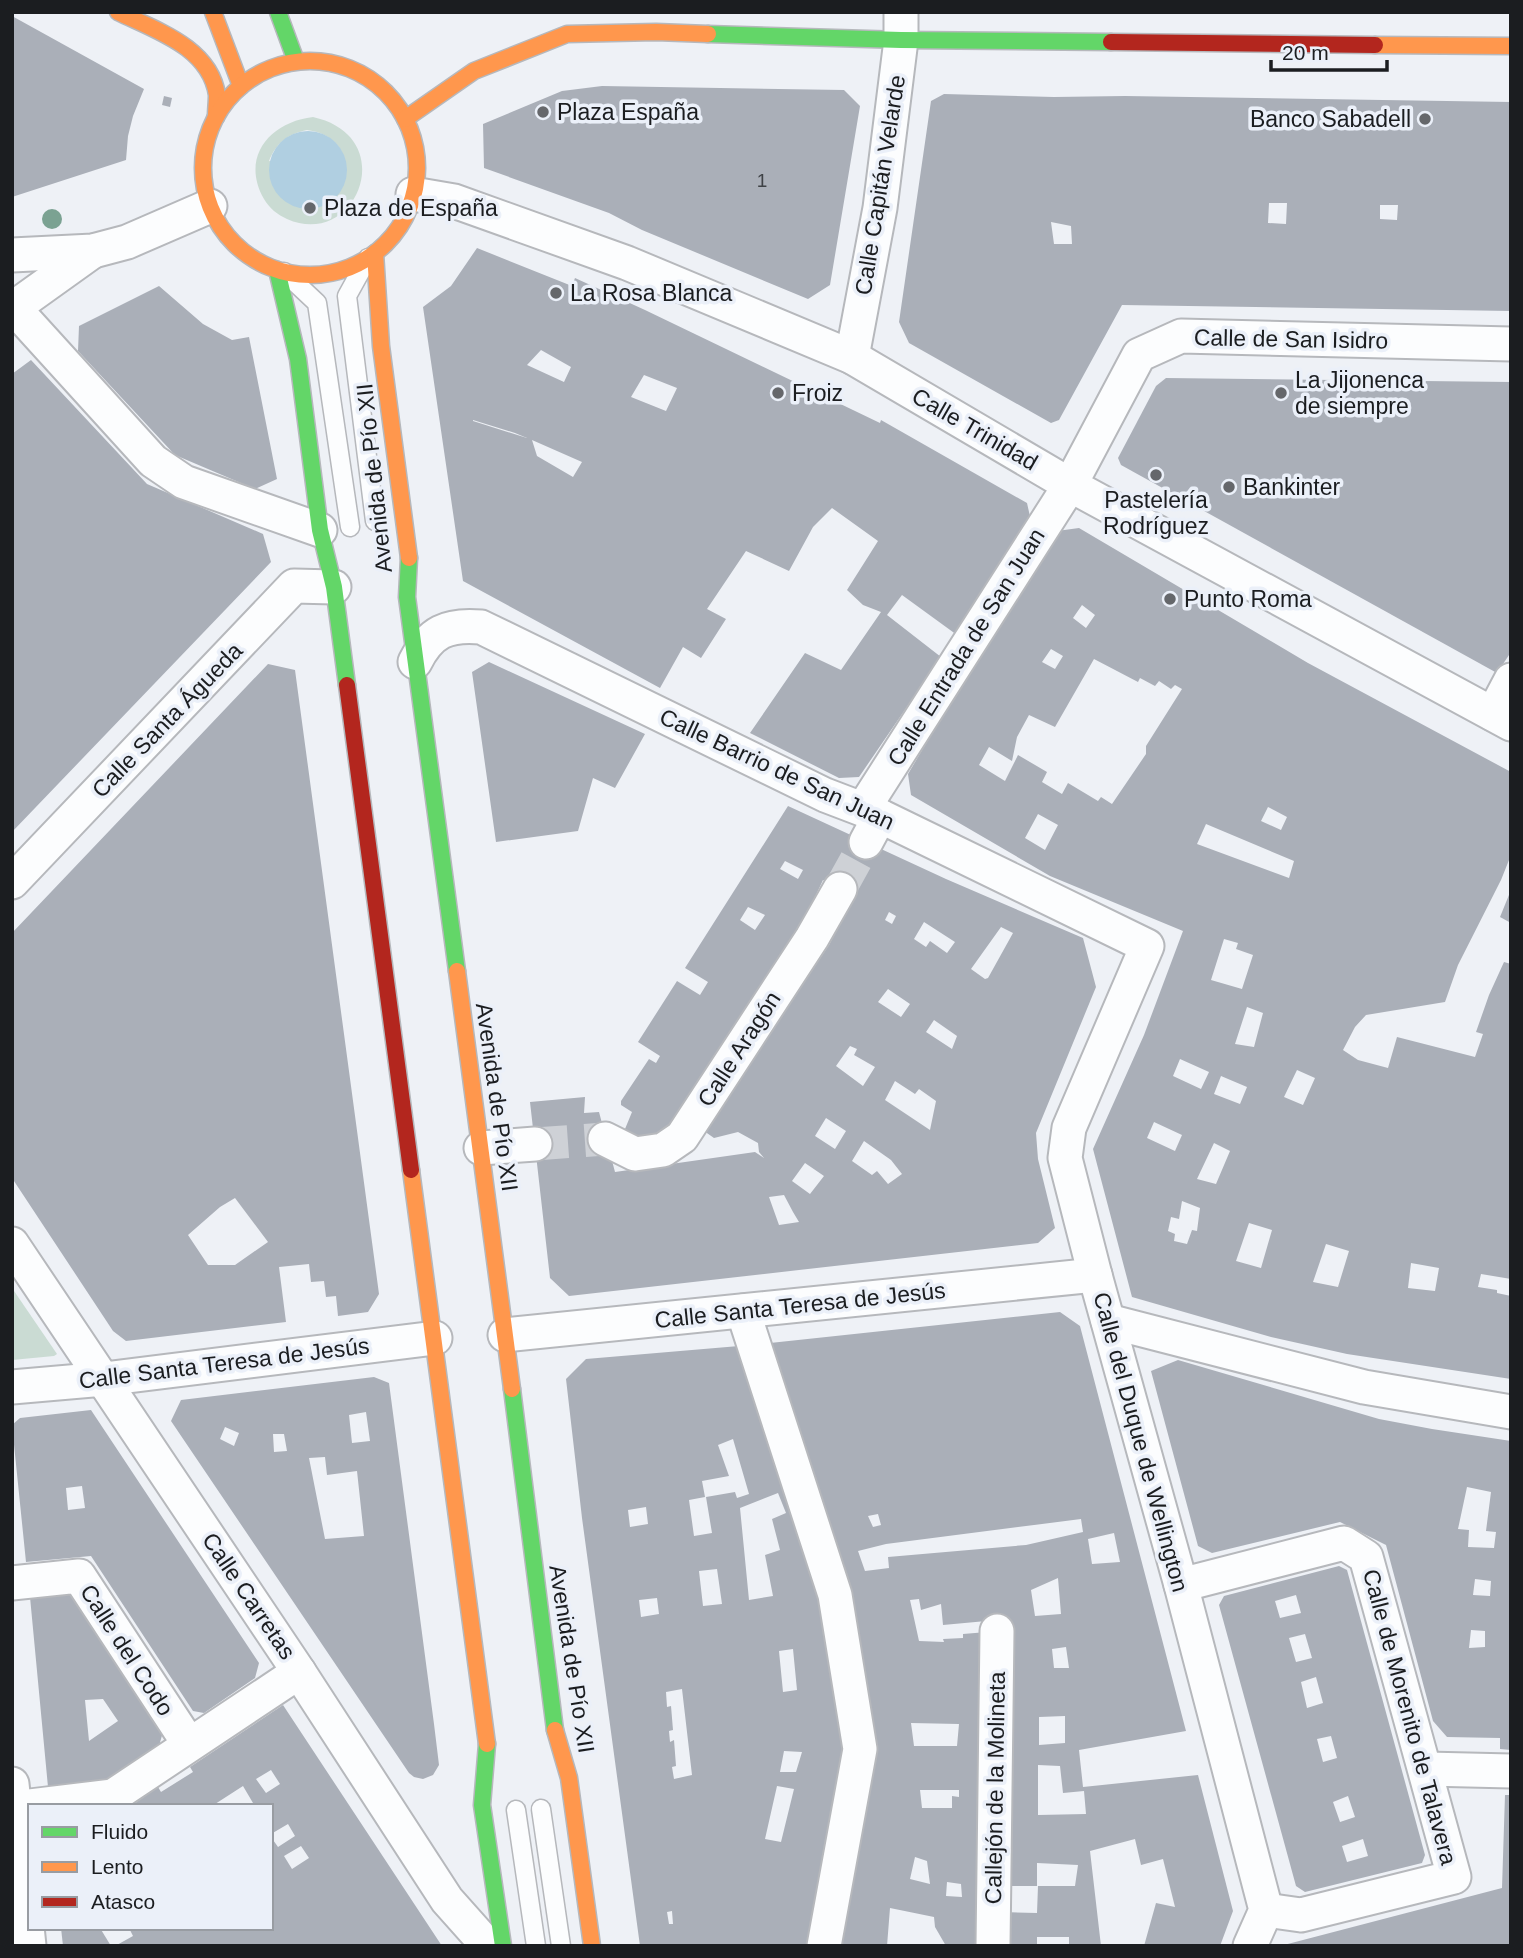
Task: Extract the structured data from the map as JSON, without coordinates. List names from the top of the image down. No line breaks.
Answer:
{"streets":{"main road":["Avenida de Pío XII"],"street":["Calle Capitán Velarde","Calle de San Isidro","Calle Trinidad","Calle Entrada de San Juan","Calle Santa Águeda","Calle Barrio de San Juan","Calle Aragón","Calle Santa Teresa de Jesús","Calle del Duque de Wellington","Calle Carretas","Calle del Codo","Calle de Morenito de Talavera","Callejón de la Molineta"]},"crossings":[["Calle Capitán Velarde","Calle Trinidad"],["Calle de San Isidro","Calle Trinidad"],["Calle de San Isidro","Calle Entrada de San Juan"],["Calle Trinidad","Avenida de Pío XII"],["Calle Trinidad","Calle Entrada de San Juan"],["Avenida de Pío XII","Calle Barrio de San Juan"],["Avenida de Pío XII","Calle Santa Teresa de Jesús"],["Calle Entrada de San Juan","Calle Barrio de San Juan"],["Calle Barrio de San Juan","Calle del Duque de Wellington"],["Calle Santa Teresa de Jesús","Calle del Duque de Wellington"],["Calle Santa Teresa de Jesús","Calle Carretas"],["Calle del Duque de Wellington","Calle de Morenito de Talavera"]],"places":["Plaza España","Banco Sabadell","Plaza de España","La Rosa Blanca","Froiz","La Jijonenca de siempre","Pastelería Rodríguez","Bankinter","Punto Roma"],"house_numbers":["1"],"legend":["Fluido","Lento","Atasco"],"scale_bar":"20 m"}
